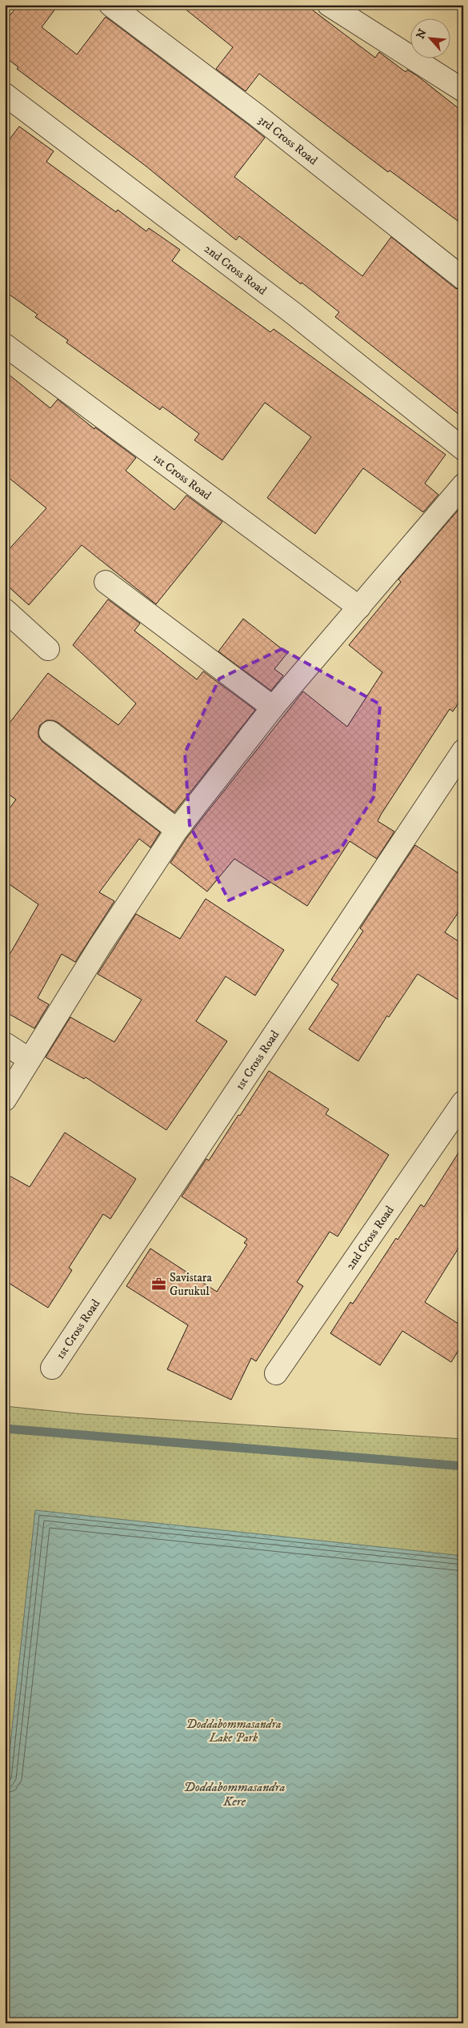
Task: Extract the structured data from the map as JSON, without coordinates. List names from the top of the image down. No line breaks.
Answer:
{"streets":{"street":["3rd Cross Road","2nd Cross Road","1st Cross Road"]},"water":["Doddabommasandra Kere"],"parks":["Doddabommasandra Lake Park"],"places":{"office":["Savistara Gurukul"]},"north":"top left"}
